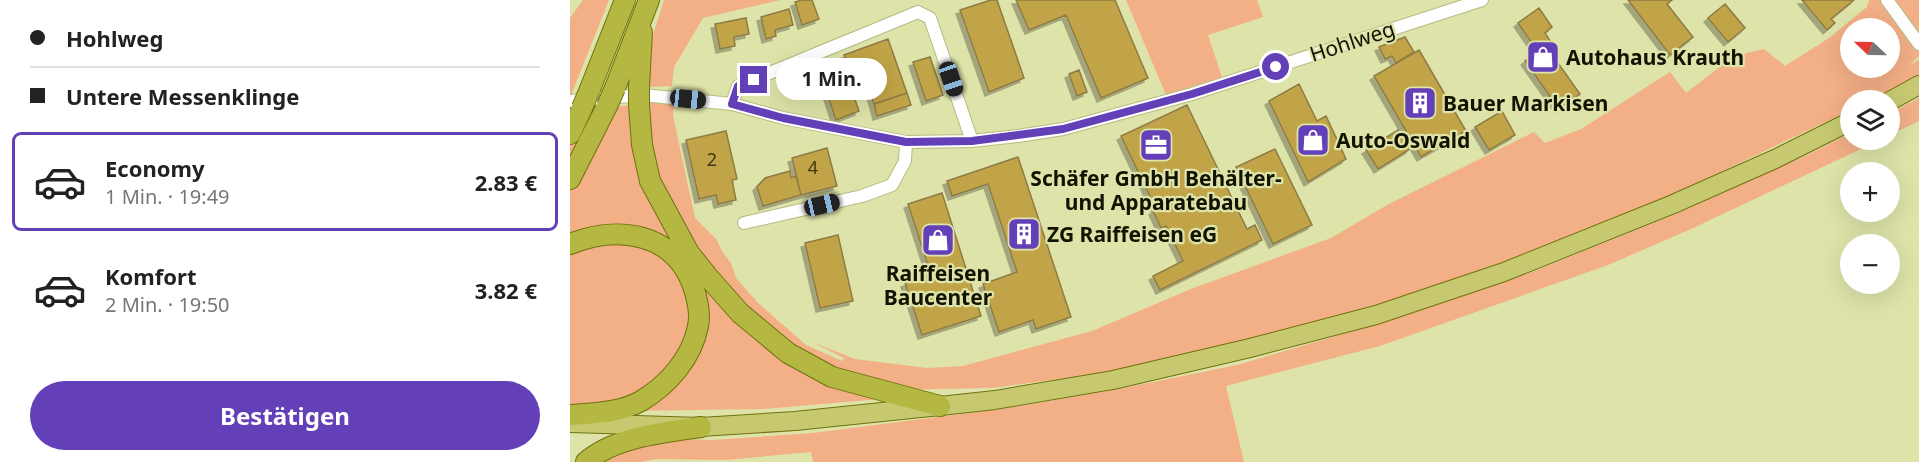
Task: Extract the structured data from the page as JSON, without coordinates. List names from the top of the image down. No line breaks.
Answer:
{"streets":{"street":["Hohlweg"]},"places":{"shop":["Autohaus Krauth","Auto-Oswald","Raiffeisen Baucenter"],"building":["Bauer Markisen","ZG Raiffeisen eG"],"office":["Schäfer GmbH Behälter- und Apparatebau"]},"house_numbers":["2","4"],"north":"left","page":{"banner":["Hohlweg","Untere Messenklinge"],"map_buttons":["+","−"],"bubble":"1 Min.","list":[{"name":"Economy","note":"1 Min. · 19:49","value":"2.83 €"},{"name":"Komfort","note":"2 Min. · 19:50","value":"3.82 €"}],"buttons":"Bestätigen"}}
